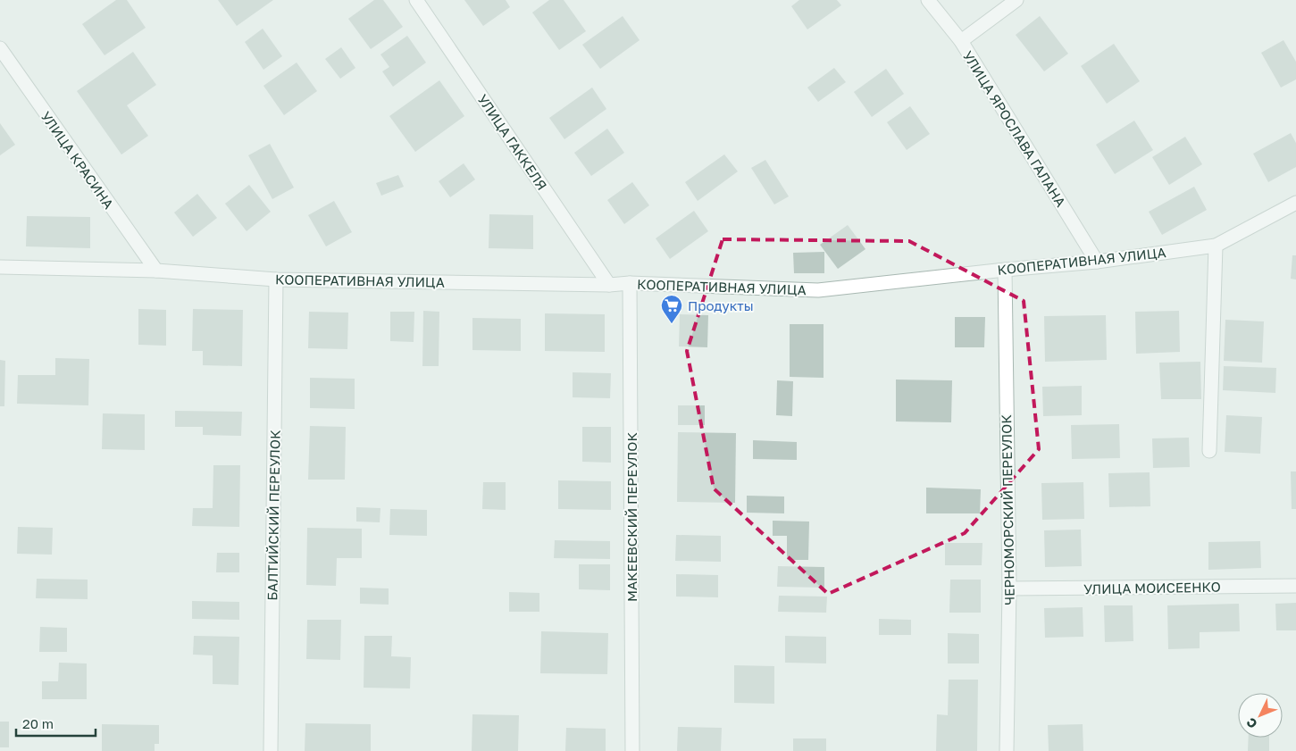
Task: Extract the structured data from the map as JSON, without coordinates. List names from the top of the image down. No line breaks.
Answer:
{"streets":{"street":["УЛИЦА ЯРОСЛАВА ГАЛАНА","УЛИЦА ГАККЕЛЯ","УЛИЦА КРАСИНА","КООПЕРАТИВНАЯ УЛИЦА","ЧЕРНОМОРСКИЙ ПЕРЕУЛОК","БАЛТИЙСКИЙ ПЕРЕУЛОК","МАКЕЕВСКИЙ ПЕРЕУЛОК","УЛИЦА МОИСЕЕНКО"]},"crossings":[["УЛИЦА ЯРОСЛАВА ГАЛАНА","КООПЕРАТИВНАЯ УЛИЦА"],["УЛИЦА ГАККЕЛЯ","КООПЕРАТИВНАЯ УЛИЦА"],["УЛИЦА КРАСИНА","КООПЕРАТИВНАЯ УЛИЦА"],["КООПЕРАТИВНАЯ УЛИЦА","ЧЕРНОМОРСКИЙ ПЕРЕУЛОК"],["КООПЕРАТИВНАЯ УЛИЦА","БАЛТИЙСКИЙ ПЕРЕУЛОК"],["КООПЕРАТИВНАЯ УЛИЦА","МАКЕЕВСКИЙ ПЕРЕУЛОК"],["ЧЕРНОМОРСКИЙ ПЕРЕУЛОК","УЛИЦА МОИСЕЕНКО"]],"places":{"supermarket":["Продукты"]},"scale_bar":"20 m","north":"bottom left"}
